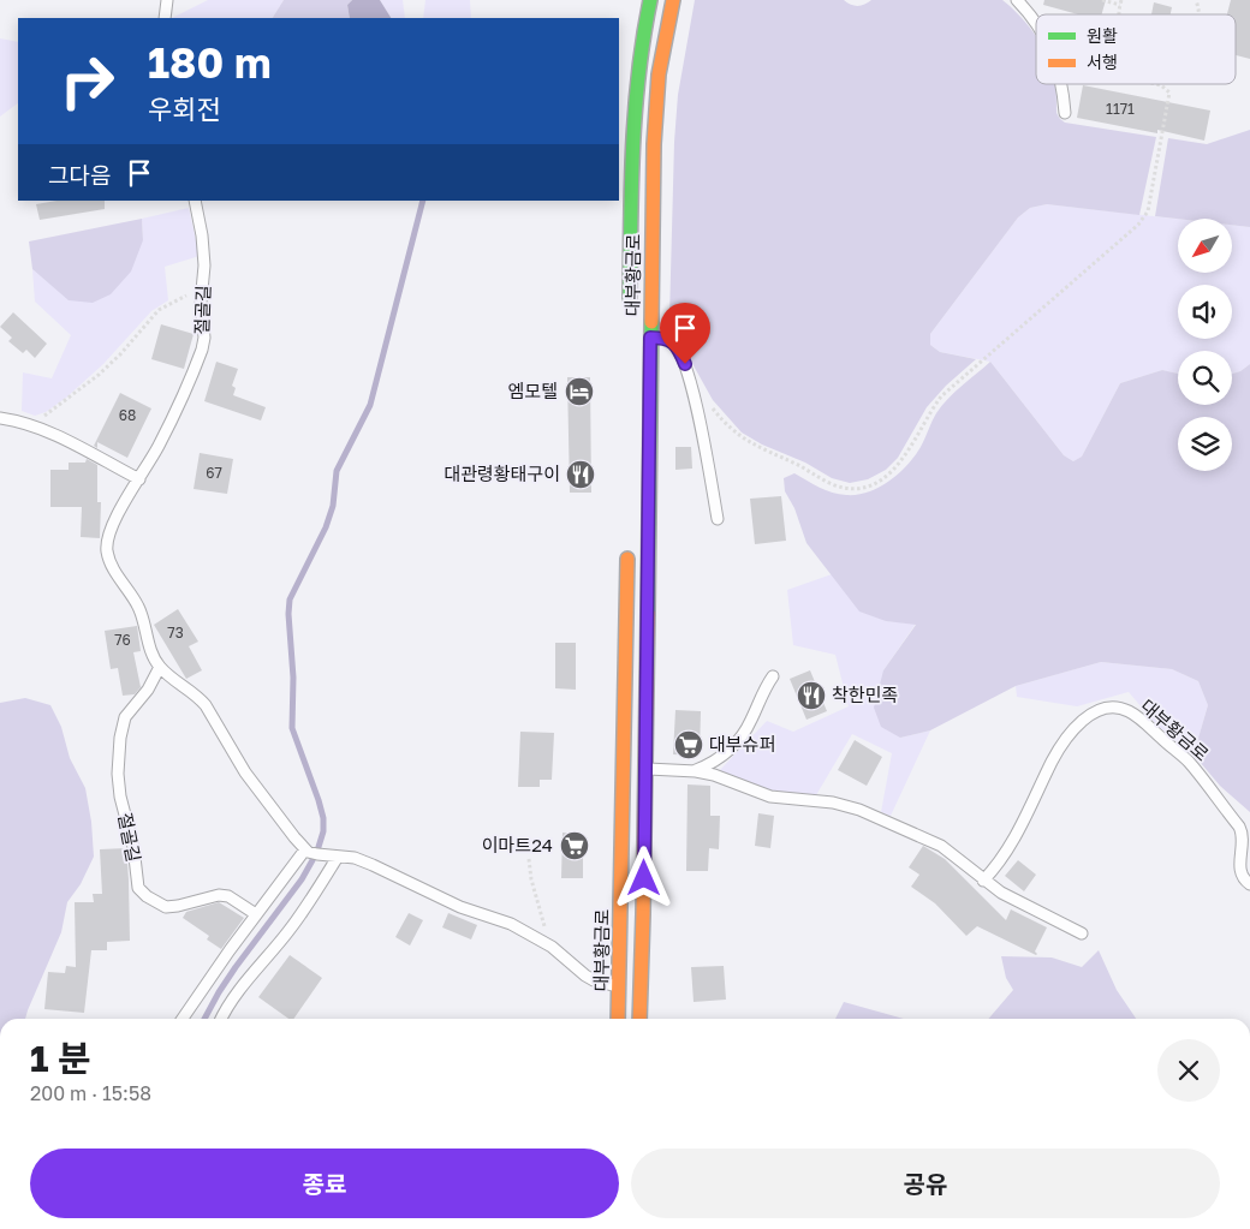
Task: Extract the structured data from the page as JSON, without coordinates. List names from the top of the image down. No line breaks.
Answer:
{"streets":{"main road":["대부황금로"],"lane":["절골길"]},"places":{"hotel":["엠모텔"],"restaurant":["대관령황태구이","착한민족"],"supermarket":["대부슈퍼","이마트24"]},"house_numbers":["1171","68","67","73","76"],"legend":["원활","서행"],"north":"bottom left","page":{"turn":["180 m","우회전"],"then":"그다음","heading":["1 분","200 m · 15:58"],"buttons":["종료","공유"]}}
